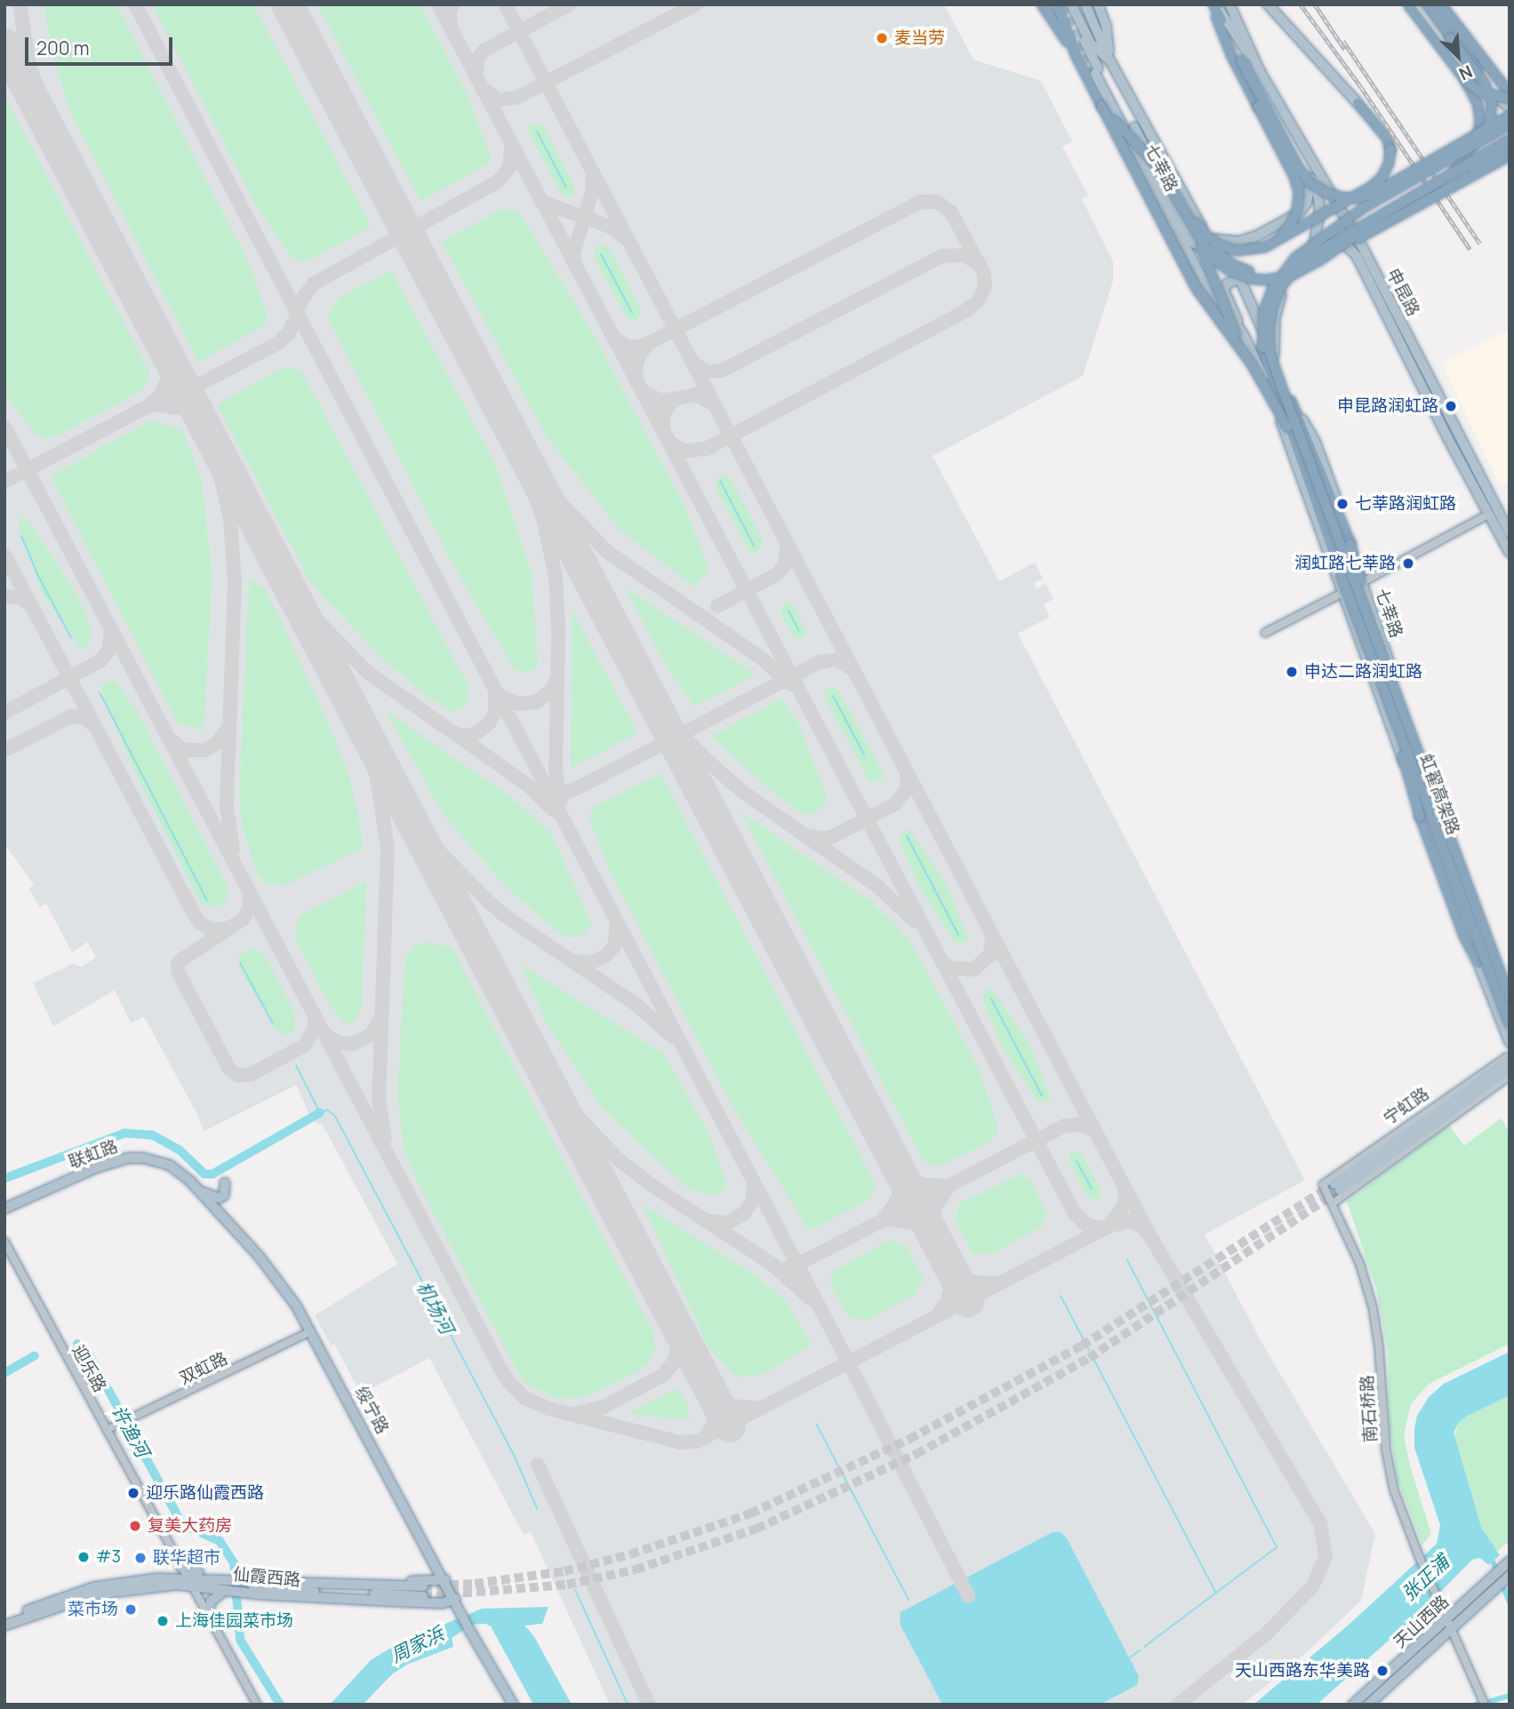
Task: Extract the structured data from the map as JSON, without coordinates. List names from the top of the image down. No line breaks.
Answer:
{"streets":{"highway":["虹翟高架路"],"main road":["七莘路","申昆路","宁虹路","联虹路","绥宁路","仙霞西路","天山西路"],"street":["迎乐路","双虹路","南石桥路"]},"crossings":[["宁虹路","南石桥路"],["联虹路","绥宁路"],["迎乐路","双虹路"],["迎乐路","仙霞西路"],["双虹路","绥宁路"],["南石桥路","天山西路"],["绥宁路","仙霞西路"]],"water":["机场河","许渔河","张正浦","周家浜"],"places":["麦当劳","申昆路润虹路","七莘路润虹路","润虹路七莘路","申达二路润虹路","迎乐路仙霞西路","复美大药房","#3","联华超市","菜市场","上海佳园菜市场","天山西路东华美路"],"scale_bar":"200 m","north":"bottom right"}
